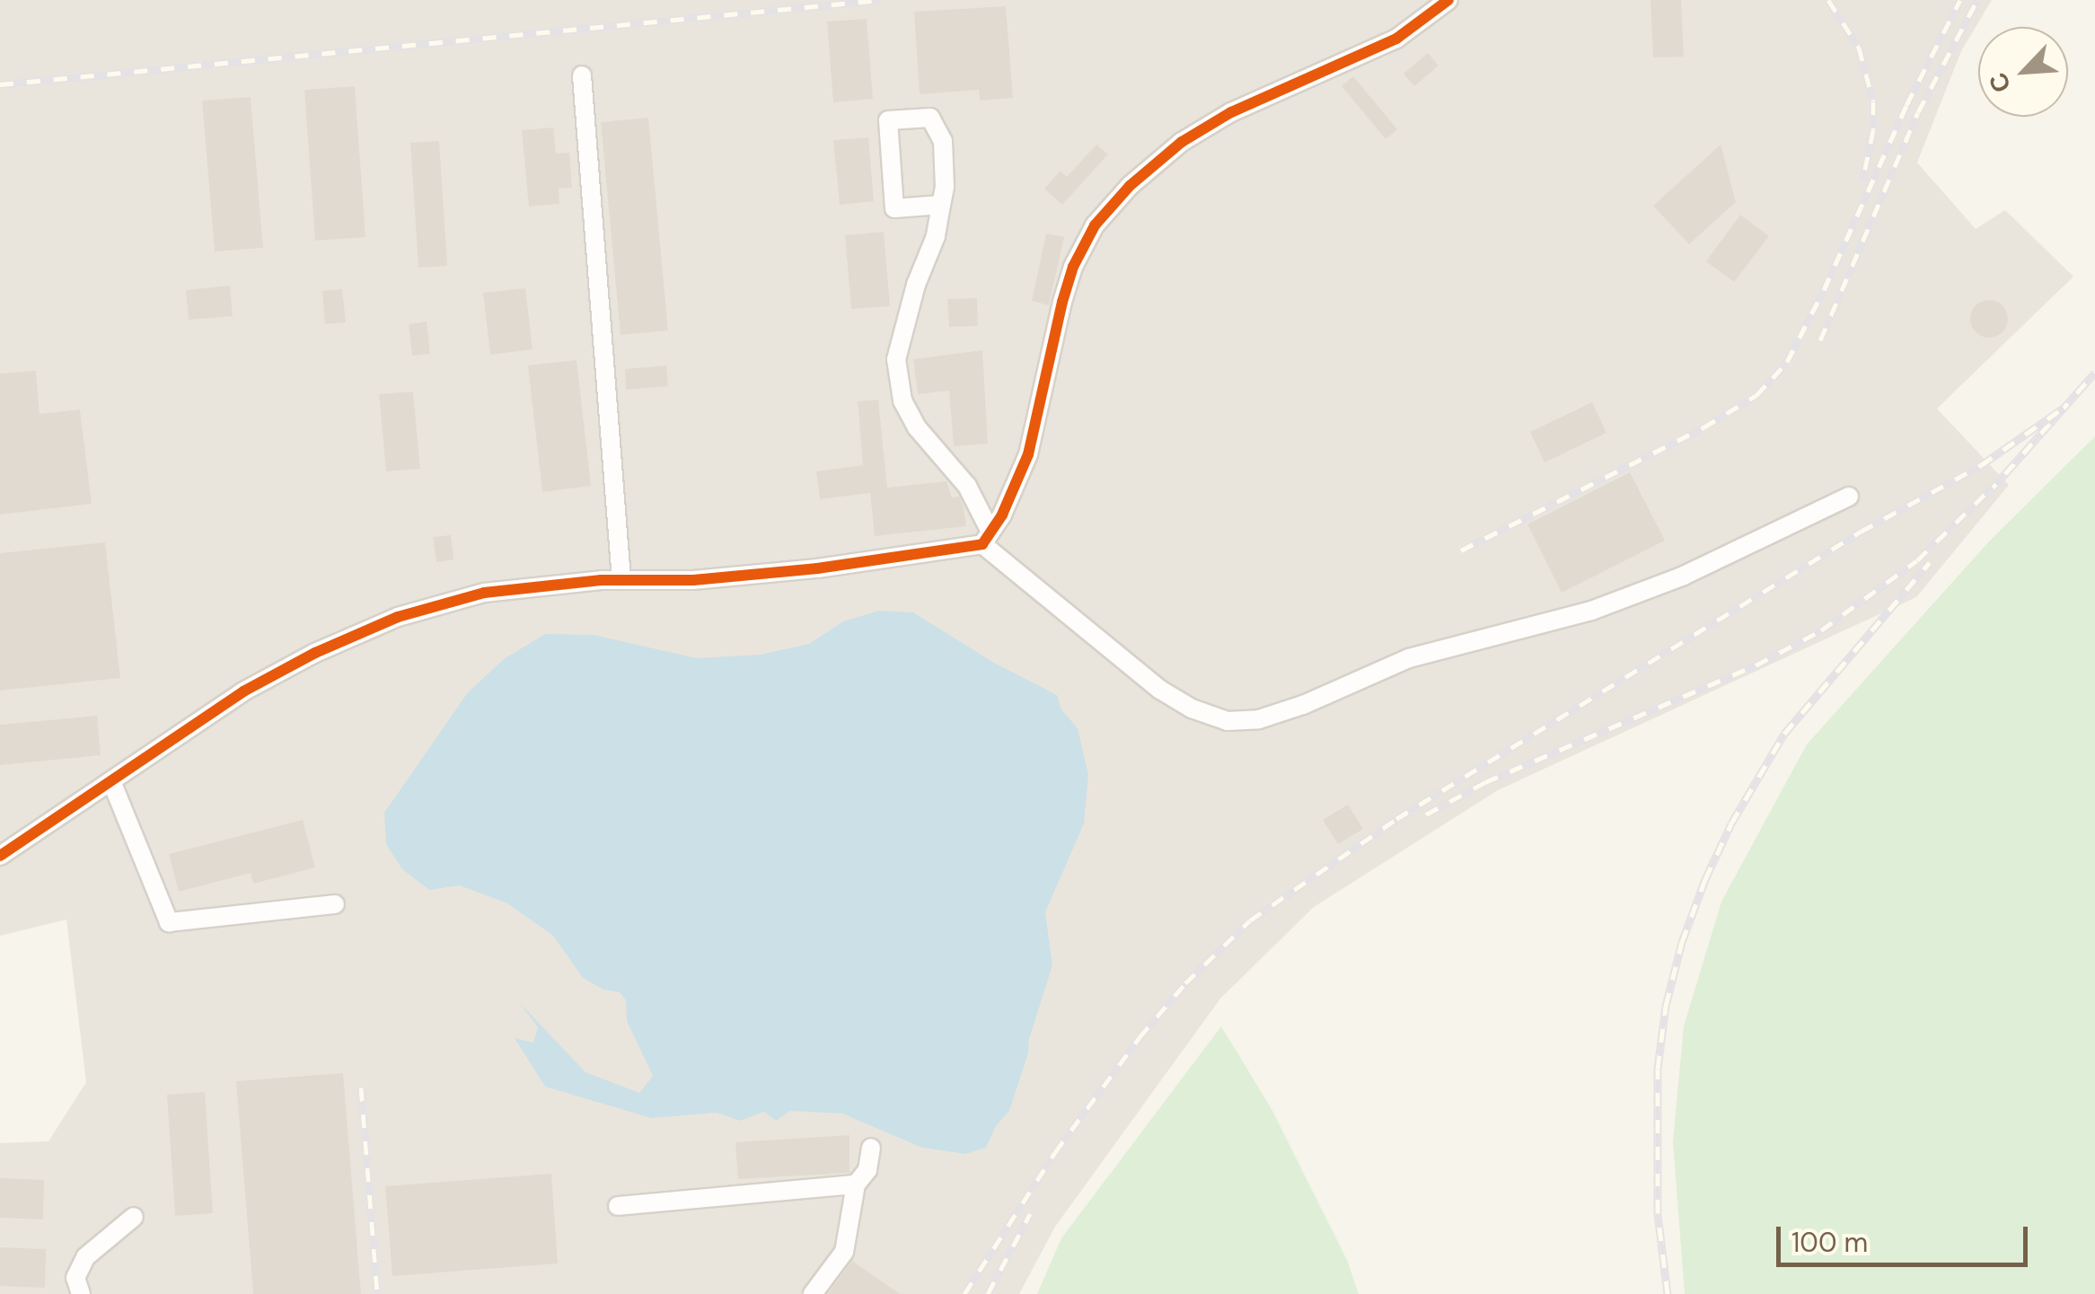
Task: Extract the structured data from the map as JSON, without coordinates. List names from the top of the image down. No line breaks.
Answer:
{"scale_bar":"100 m","north":"bottom left"}
